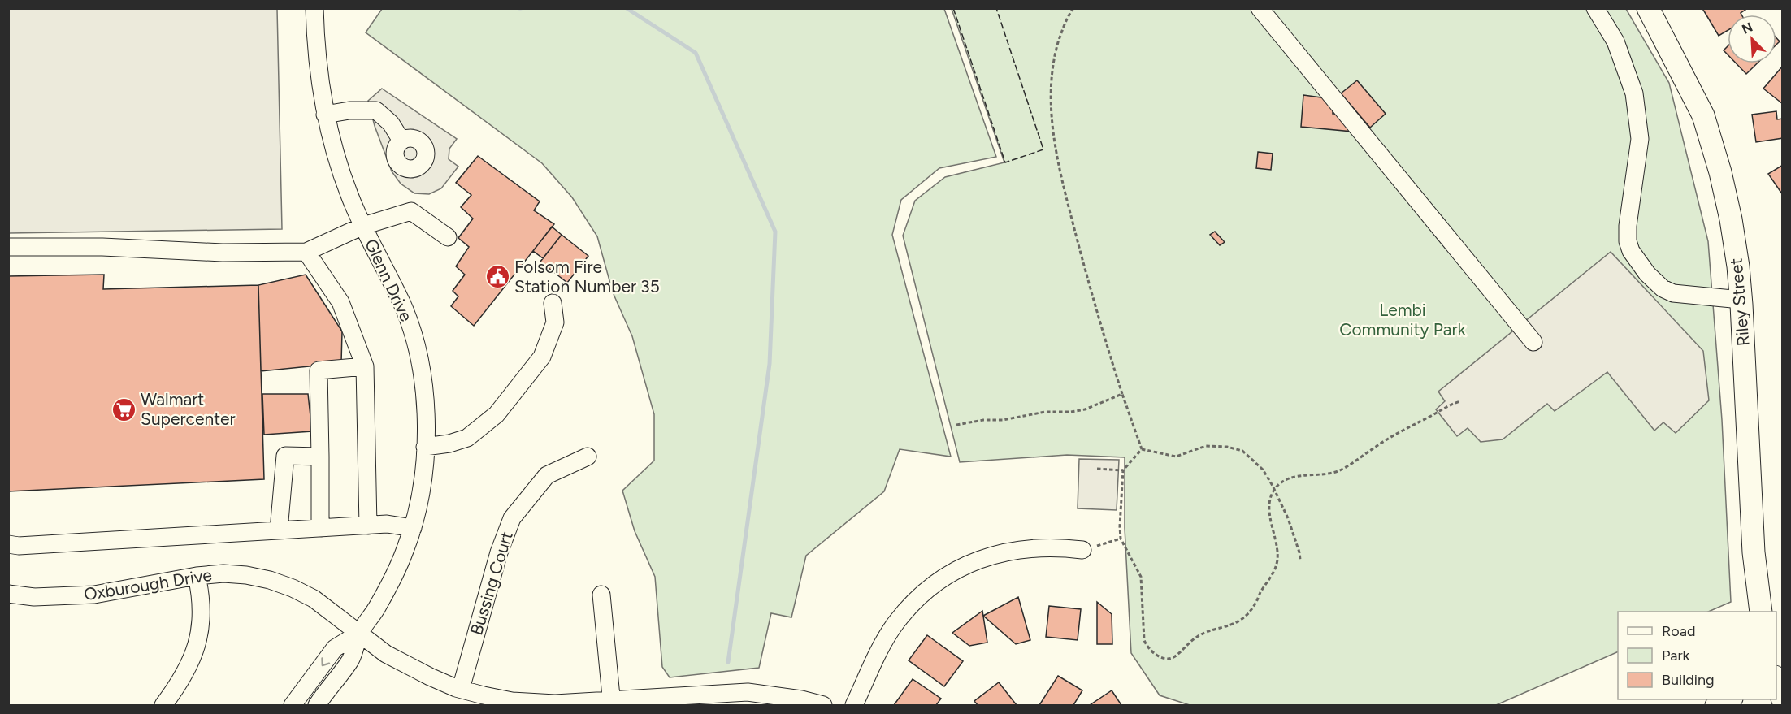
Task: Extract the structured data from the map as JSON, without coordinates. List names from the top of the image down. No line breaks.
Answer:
{"streets":{"main road":["Riley Street"],"street":["Glenn Drive","Bussing Court","Oxburough Drive"]},"crossings":[["Glenn Drive","Oxburough Drive"],["Bussing Court","Oxburough Drive"]],"parks":["Lembi Community Park"],"places":{"public building":["Folsom Fire Station Number 35"],"supermarket":["Walmart Supercenter"]},"legend":["Road","Park","Building"],"north":"top left"}
